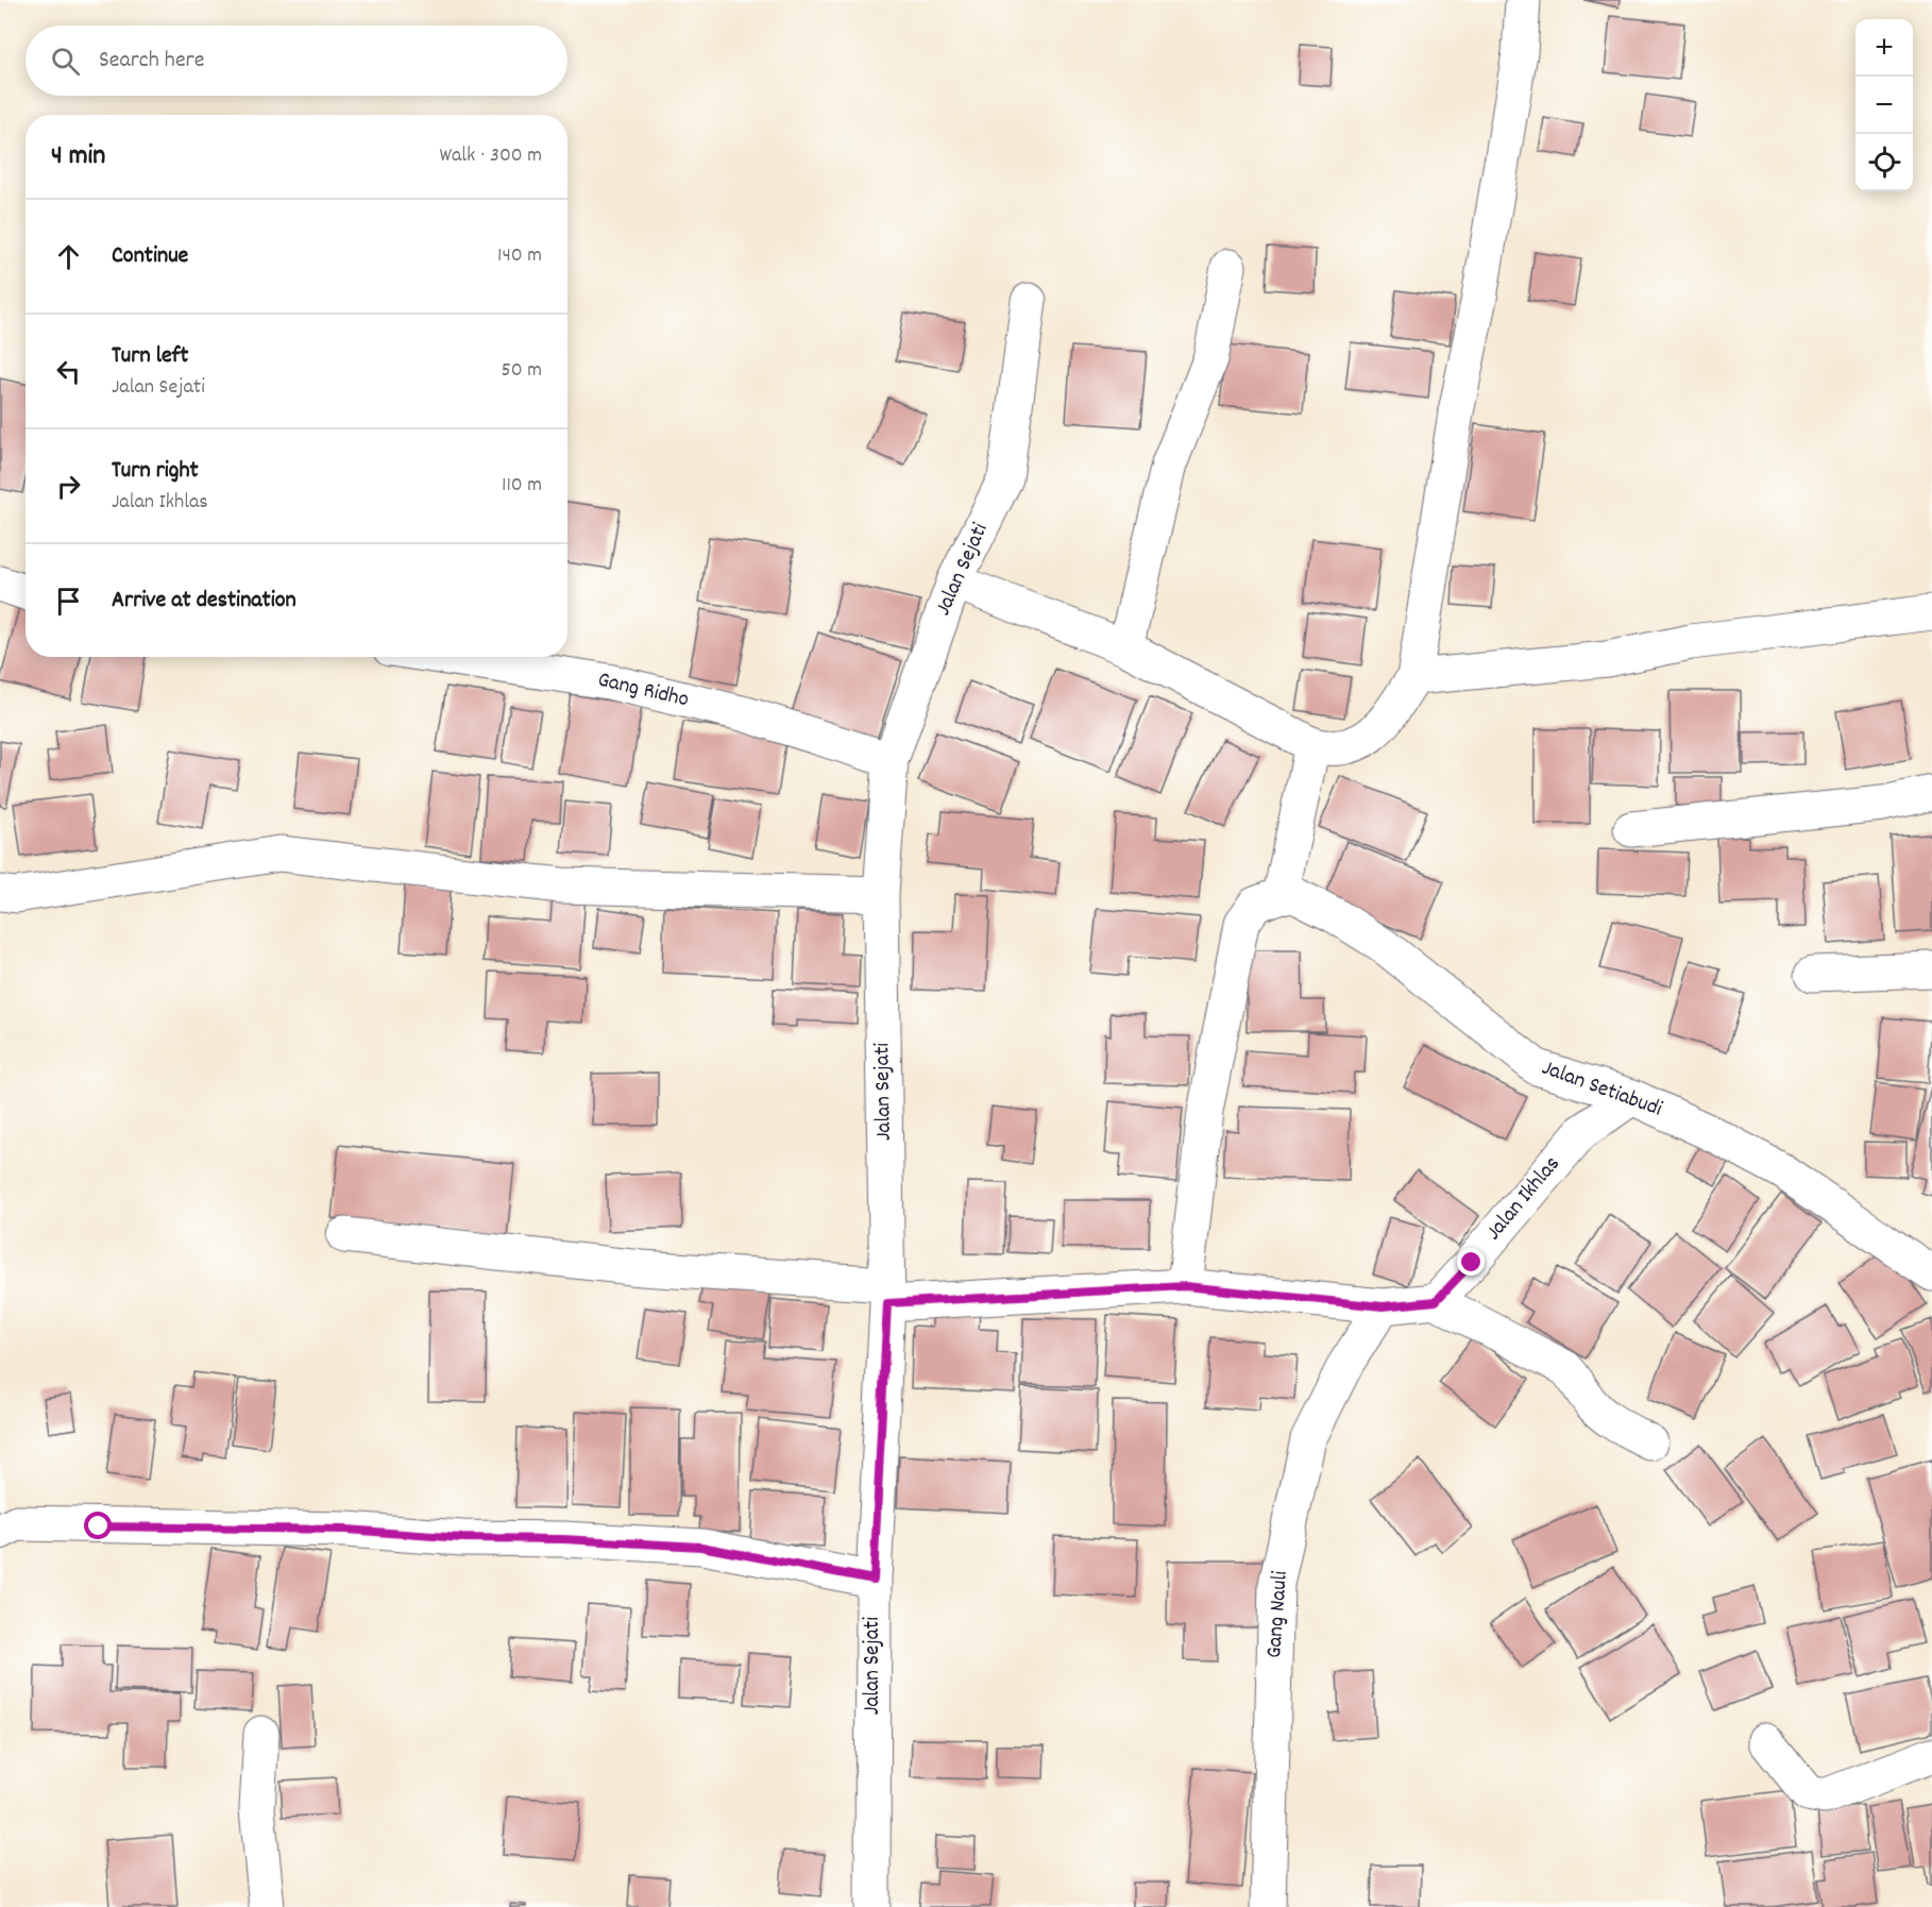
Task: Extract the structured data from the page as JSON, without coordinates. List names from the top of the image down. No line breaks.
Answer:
{"streets":{"street":["Jalan Sejati","Gang Ridho","Jalan Setiabudi","Jalan Ikhlas","Gang Nauli"]},"crossings":[["Jalan Sejati","Gang Ridho"],["Jalan Setiabudi","Jalan Ikhlas"]],"page":{"map_buttons":["+","−"],"search":"Search here","heading":["4 min","Walk · 300 m"],"list":[["Continue","140 m"],["Turn left","Jalan Sejati","50 m"],["Turn right","Jalan Ikhlas","110 m"],"Arrive at destination"]}}
